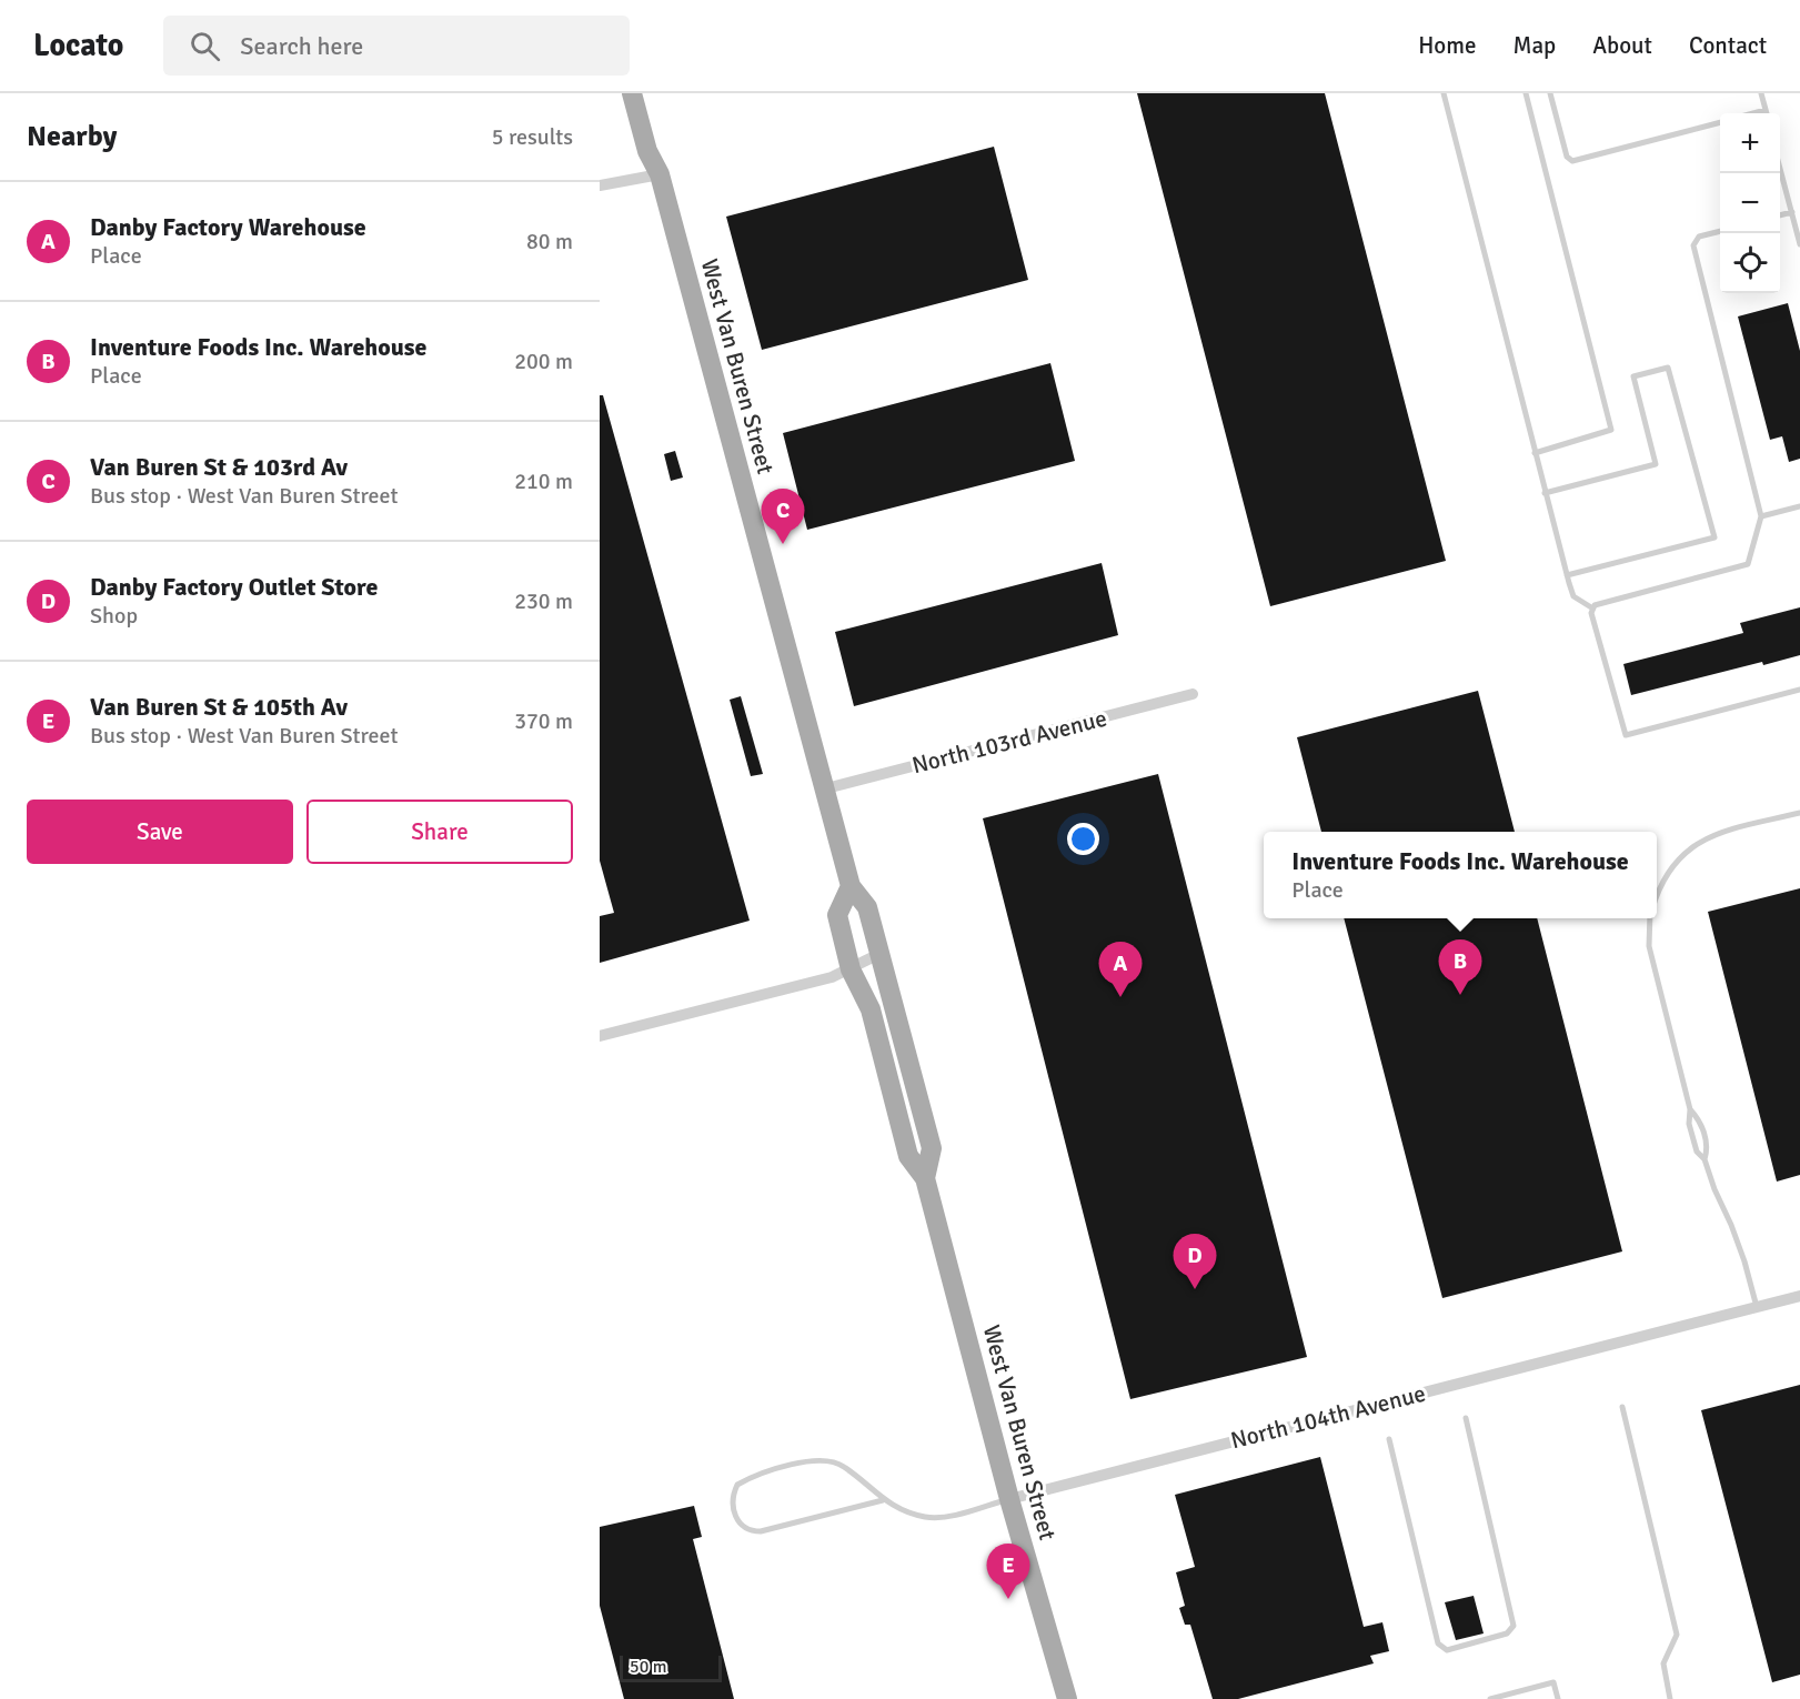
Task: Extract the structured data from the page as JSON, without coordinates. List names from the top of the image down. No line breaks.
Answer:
{"streets":{"main road":["West Van Buren Street"],"street":["North 103rd Avenue","North 104th Avenue"]},"crossings":[["West Van Buren Street","North 103rd Avenue"],["West Van Buren Street","North 104th Avenue"]],"scale_bar":"50 m","page":{"header":"Locato","search":"Search here","nav":["Home","Map","About","Contact"],"heading":["Nearby","5 results"],"map_buttons":["+","−"],"list":[{"mark":"A","name":"Danby Factory Warehouse","note":"Place","value":"80 m"},{"mark":"B","name":"Inventure Foods Inc. Warehouse","note":"Place","value":"200 m"},{"mark":"C","name":"Van Buren St & 103rd Av","note":"Bus stop · West Van Buren Street","value":"210 m"},{"mark":"D","name":"Danby Factory Outlet Store","note":"Shop","value":"230 m"},{"mark":"E","name":"Van Buren St & 105th Av","note":"Bus stop · West Van Buren Street","value":"370 m"}],"pins":["C","B","A","D","E"],"buttons":["Save","Share"],"popup":["Inventure Foods Inc. Warehouse","Place"],"scale":"50 m"}}
